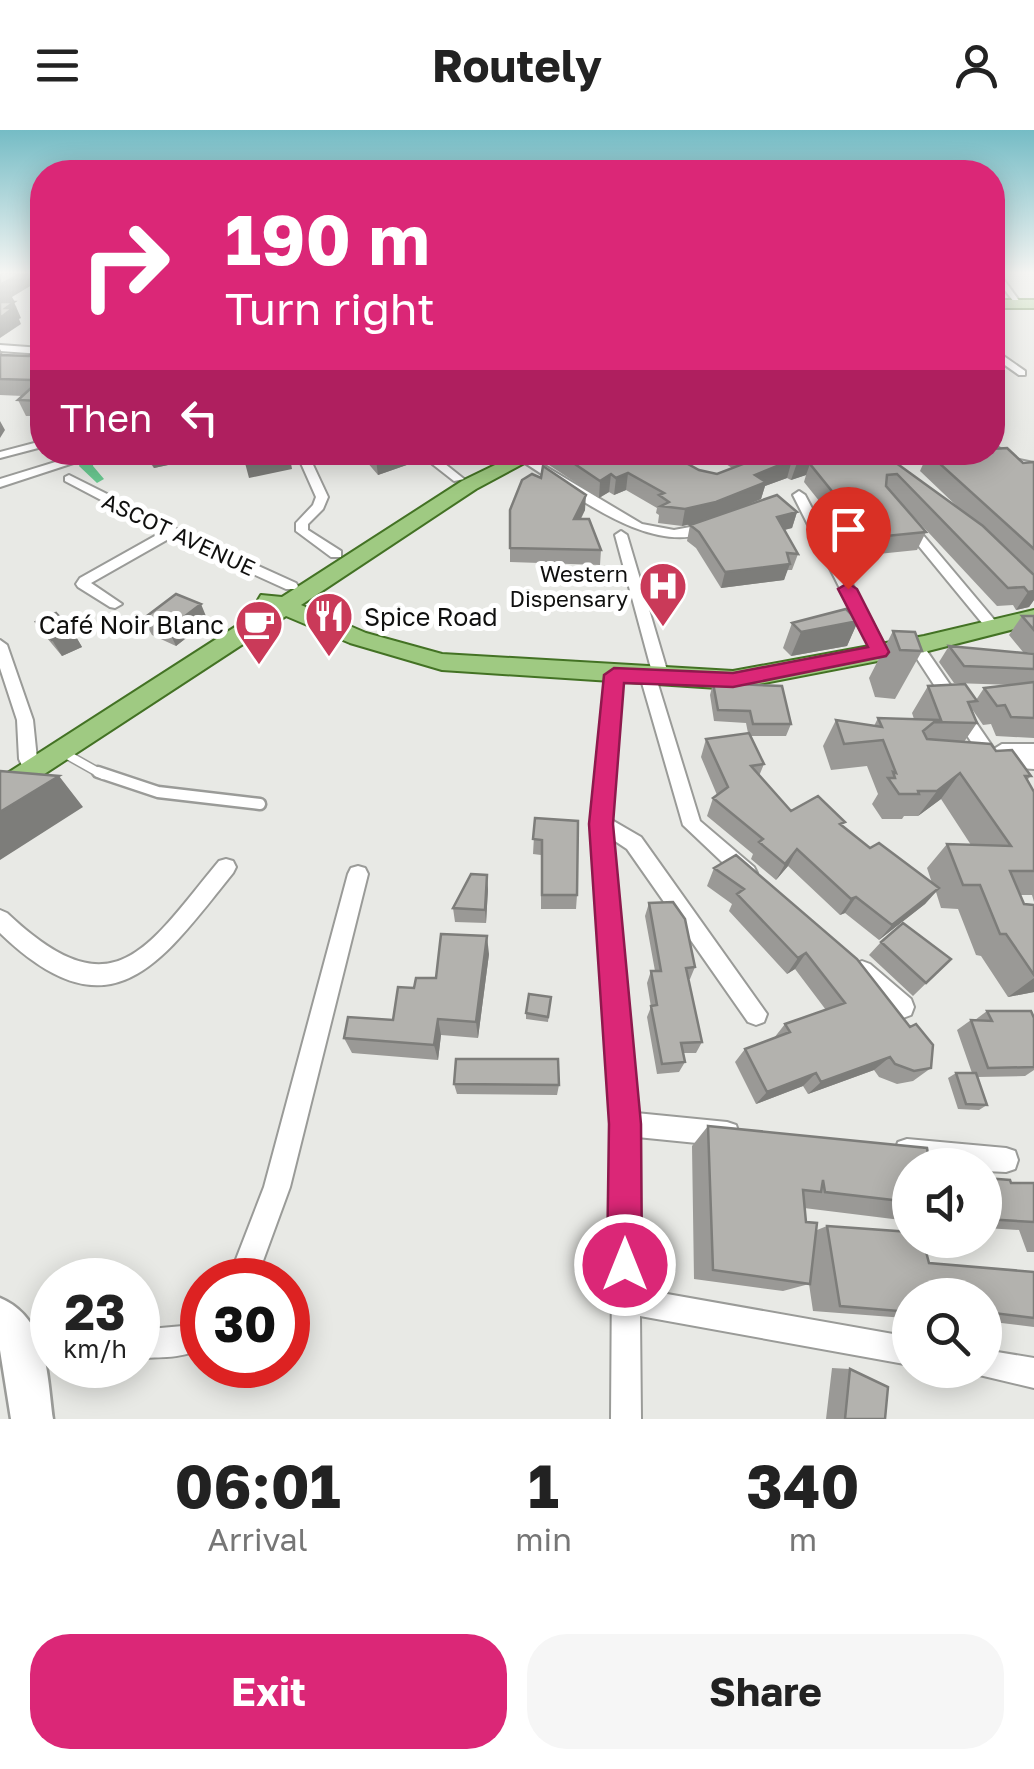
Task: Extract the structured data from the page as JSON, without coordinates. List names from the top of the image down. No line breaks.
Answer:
{"streets":{"street":["ASCOT AVENUE"]},"places":{"hospital":["Western Dispensary"],"restaurant":["Spice Road"],"cafe":["Café Noir Blanc"]},"page":{"header":"Routely","turn":["190 m","Turn right"],"then":"Then","speed":"23 km/h","limit":"30","eta":["06:01","Arrival","1","min","340","m"],"buttons":["Exit","Share"]}}
